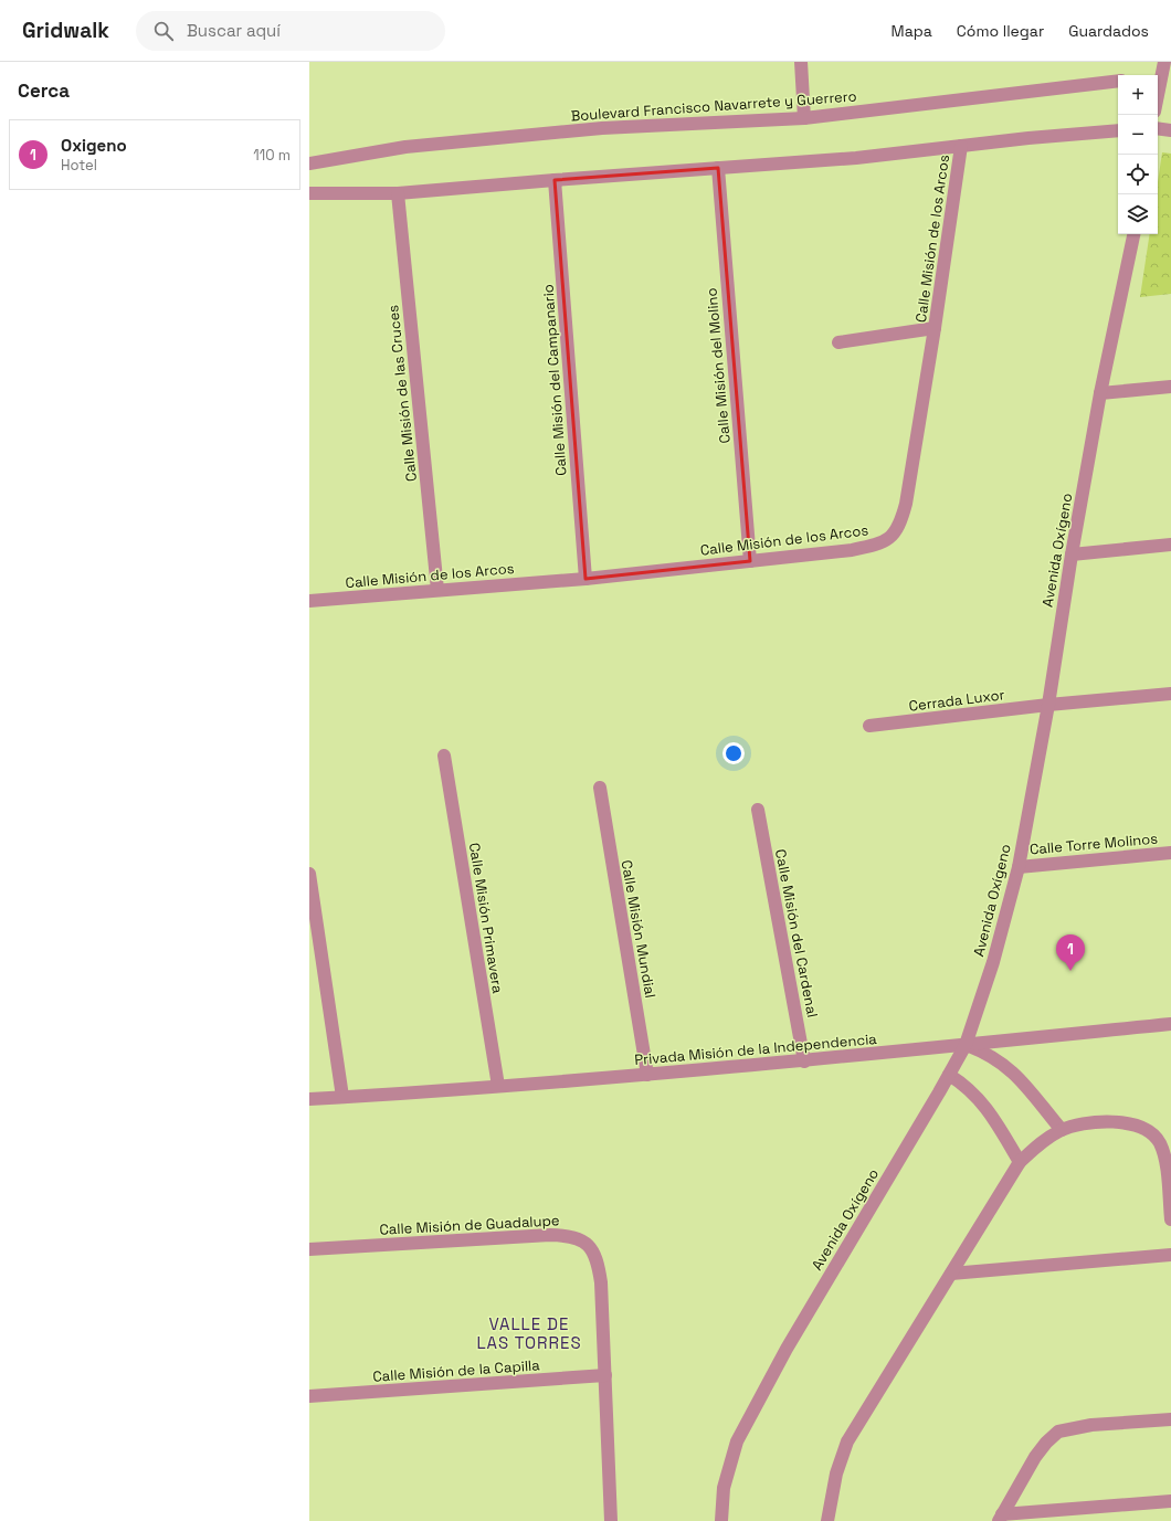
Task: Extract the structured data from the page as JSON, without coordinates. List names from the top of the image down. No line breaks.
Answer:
{"streets":{"street":["Boulevard Francisco Navarrete y Guerrero","Calle Misión de los Arcos","Calle Misión del Molino","Calle Misión del Campanario","Calle Misión de las Cruces","Avenida Oxígeno","Cerrada Luxor","Calle Torre Molinos","Calle Misión Primavera","Calle Misión Mundial","Calle Misión del Cardenal","Privada Misión de la Independencia","Calle Misión de Guadalupe","Calle Misión de la Capilla"]},"crossings":[["Calle Misión de los Arcos","Calle Misión del Molino"],["Calle Misión de los Arcos","Calle Misión del Campanario"],["Calle Misión de los Arcos","Calle Misión de las Cruces"],["Avenida Oxígeno","Cerrada Luxor"],["Avenida Oxígeno","Calle Torre Molinos"],["Avenida Oxígeno","Privada Misión de la Independencia"],["Calle Misión Primavera","Privada Misión de la Independencia"],["Calle Misión Mundial","Privada Misión de la Independencia"],["Calle Misión del Cardenal","Privada Misión de la Independencia"],["Calle Misión de Guadalupe","Calle Misión de la Capilla"]],"districts":["VALLE DE LAS TORRES"],"page":{"header":"Gridwalk","search":"Buscar aquí","nav":["Mapa","Cómo llegar","Guardados"],"heading":"Cerca","map_buttons":["+","−"],"list":[{"mark":"1","name":"Oxigeno","note":"Hotel","value":"110 m"}],"pins":"1"}}
